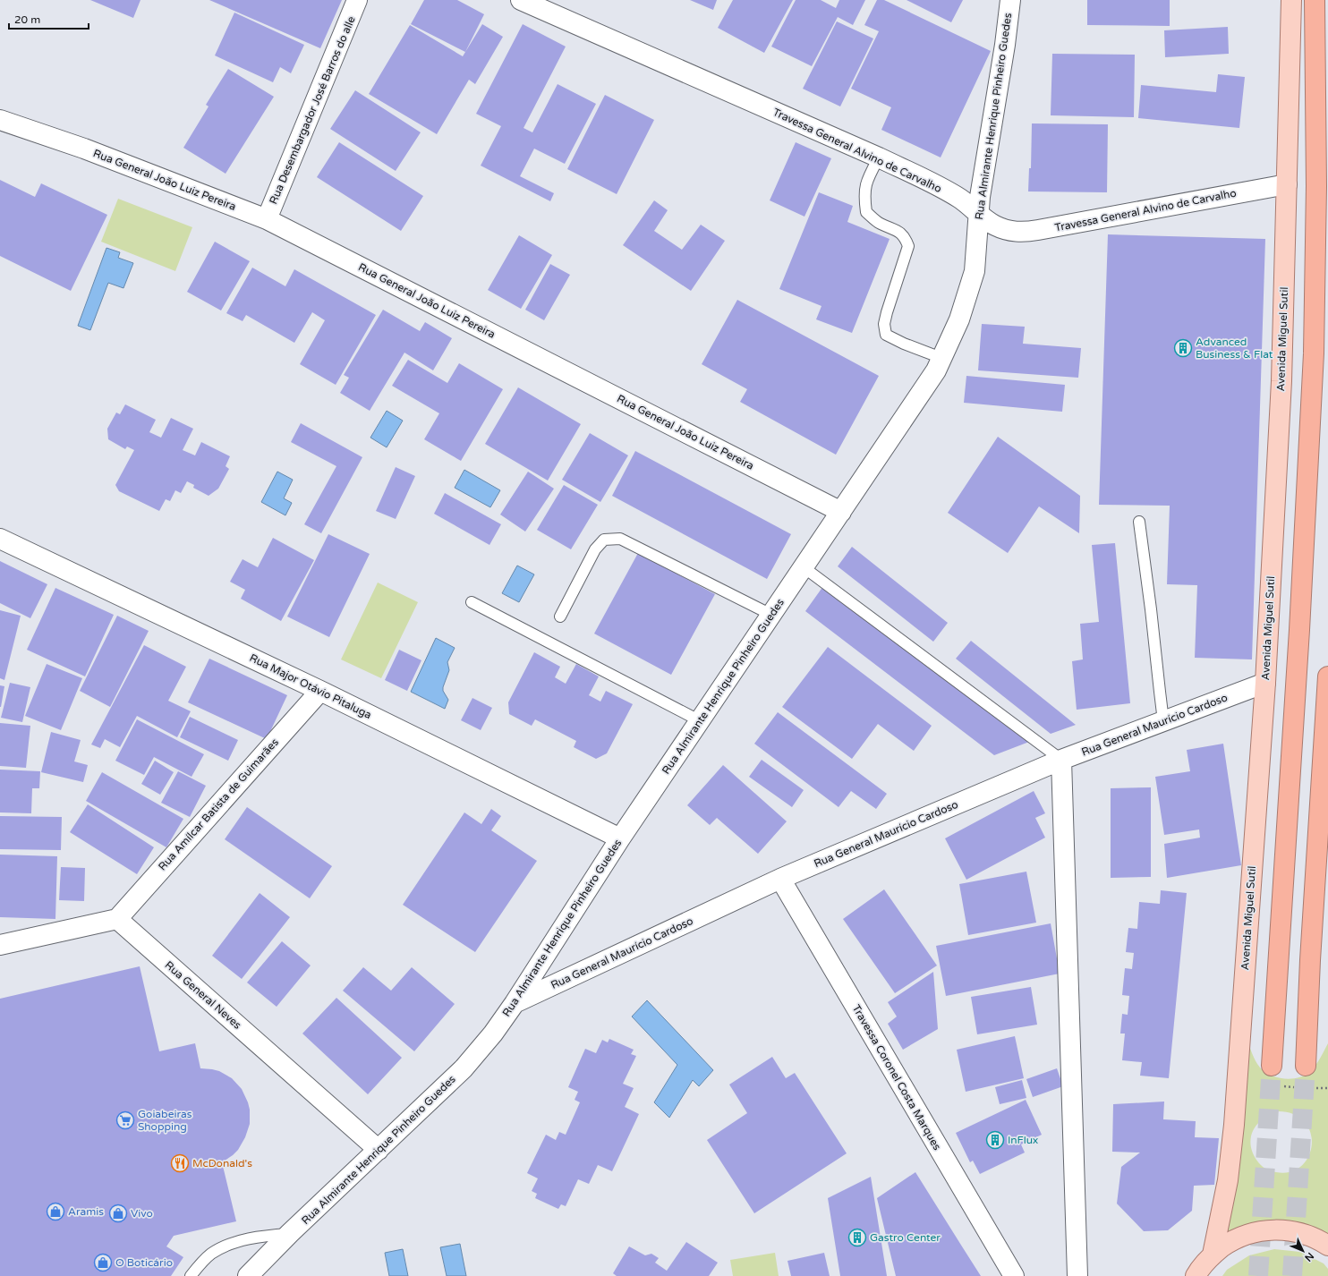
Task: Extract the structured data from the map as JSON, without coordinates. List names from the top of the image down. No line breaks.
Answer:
{"streets":{"main road":["Avenida Miguel Sutil"],"street":["Rua Desembargador José Barros do alle","Rua Almirante Henrique Pinheiro Guedes","Travessa General Alvino de Carvalho","Rua General João Luiz Pereira","Rua Major Otávio Pitaluga","Rua General Maurício Cardoso","Rua Amílcar Batista de Guimarães","Rua General Neves","Travessa Coronel Costa Marques"]},"crossings":[["Rua Desembargador José Barros do alle","Rua General João Luiz Pereira"],["Rua Almirante Henrique Pinheiro Guedes","Travessa General Alvino de Carvalho"],["Rua Almirante Henrique Pinheiro Guedes","Rua General João Luiz Pereira"],["Rua Almirante Henrique Pinheiro Guedes","Rua Major Otávio Pitaluga"],["Rua Almirante Henrique Pinheiro Guedes","Rua General Maurício Cardoso"],["Rua Almirante Henrique Pinheiro Guedes","Rua General Neves"],["Travessa General Alvino de Carvalho","Avenida Miguel Sutil"],["Avenida Miguel Sutil","Rua General Maurício Cardoso"],["Rua Major Otávio Pitaluga","Rua Amílcar Batista de Guimarães"],["Rua General Maurício Cardoso","Travessa Coronel Costa Marques"],["Rua Amílcar Batista de Guimarães","Rua General Neves"]],"places":{"building":["Advanced Business & Flat","InFlux","Gastro Center"],"supermarket":["Goiabeiras Shopping"],"restaurant":["McDonald's"],"shop":["Aramis","Vivo","O Boticário"]},"scale_bar":"20 m","north":"bottom right"}
